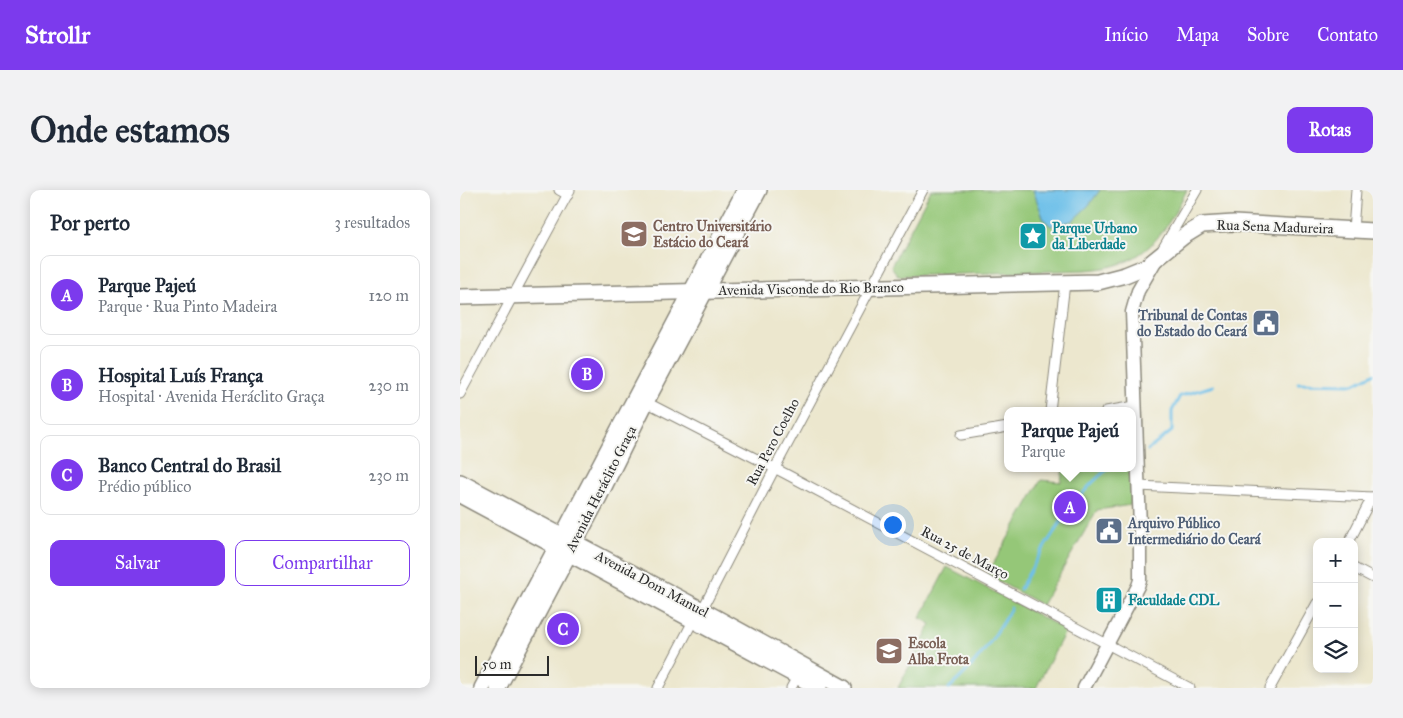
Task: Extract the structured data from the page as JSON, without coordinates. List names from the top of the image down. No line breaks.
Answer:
{"streets":{"main road":["Rua Sena Madureira","Avenida Visconde do Rio Branco","Avenida Heráclito Graça","Avenida Dom Manuel"],"street":["Rua Pero Coelho","Rua 25 de Março"]},"crossings":[["Rua Sena Madureira","Avenida Visconde do Rio Branco"],["Avenida Visconde do Rio Branco","Rua Pero Coelho"],["Avenida Visconde do Rio Branco","Avenida Heráclito Graça"],["Rua Pero Coelho","Rua 25 de Março"],["Rua Pero Coelho","Avenida Dom Manuel"],["Avenida Heráclito Graça","Rua 25 de Março"],["Avenida Heráclito Graça","Avenida Dom Manuel"]],"places":{"school or university":["Centro Universitário Estácio do Ceará","Escola Alba Frota"],"place":["Parque Urbano da Liberdade"],"public building":["Tribunal de Contas do Estado do Ceará","Arquivo Público Intermediário do Ceará"],"building":["Faculdade CDL"]},"scale_bar":"50 m","page":{"header":"Strollr","nav":["Início","Mapa","Sobre","Contato"],"buttons":["Rotas",["Salvar","Compartilhar"]],"title":"Onde estamos","heading":["Por perto","3 resultados"],"list":[{"mark":"A","name":"Parque Pajeú","note":"Parque · Rua Pinto Madeira","value":"120 m"},{"mark":"B","name":"Hospital Luís França","note":"Hospital · Avenida Heráclito Graça","value":"230 m"},{"mark":"C","name":"Banco Central do Brasil","note":"Prédio público","value":"230 m"}],"pins":["B","A","C"],"popup":["Parque Pajeú","Parque"],"map_buttons":["+","−"],"scale":"50 m"}}
